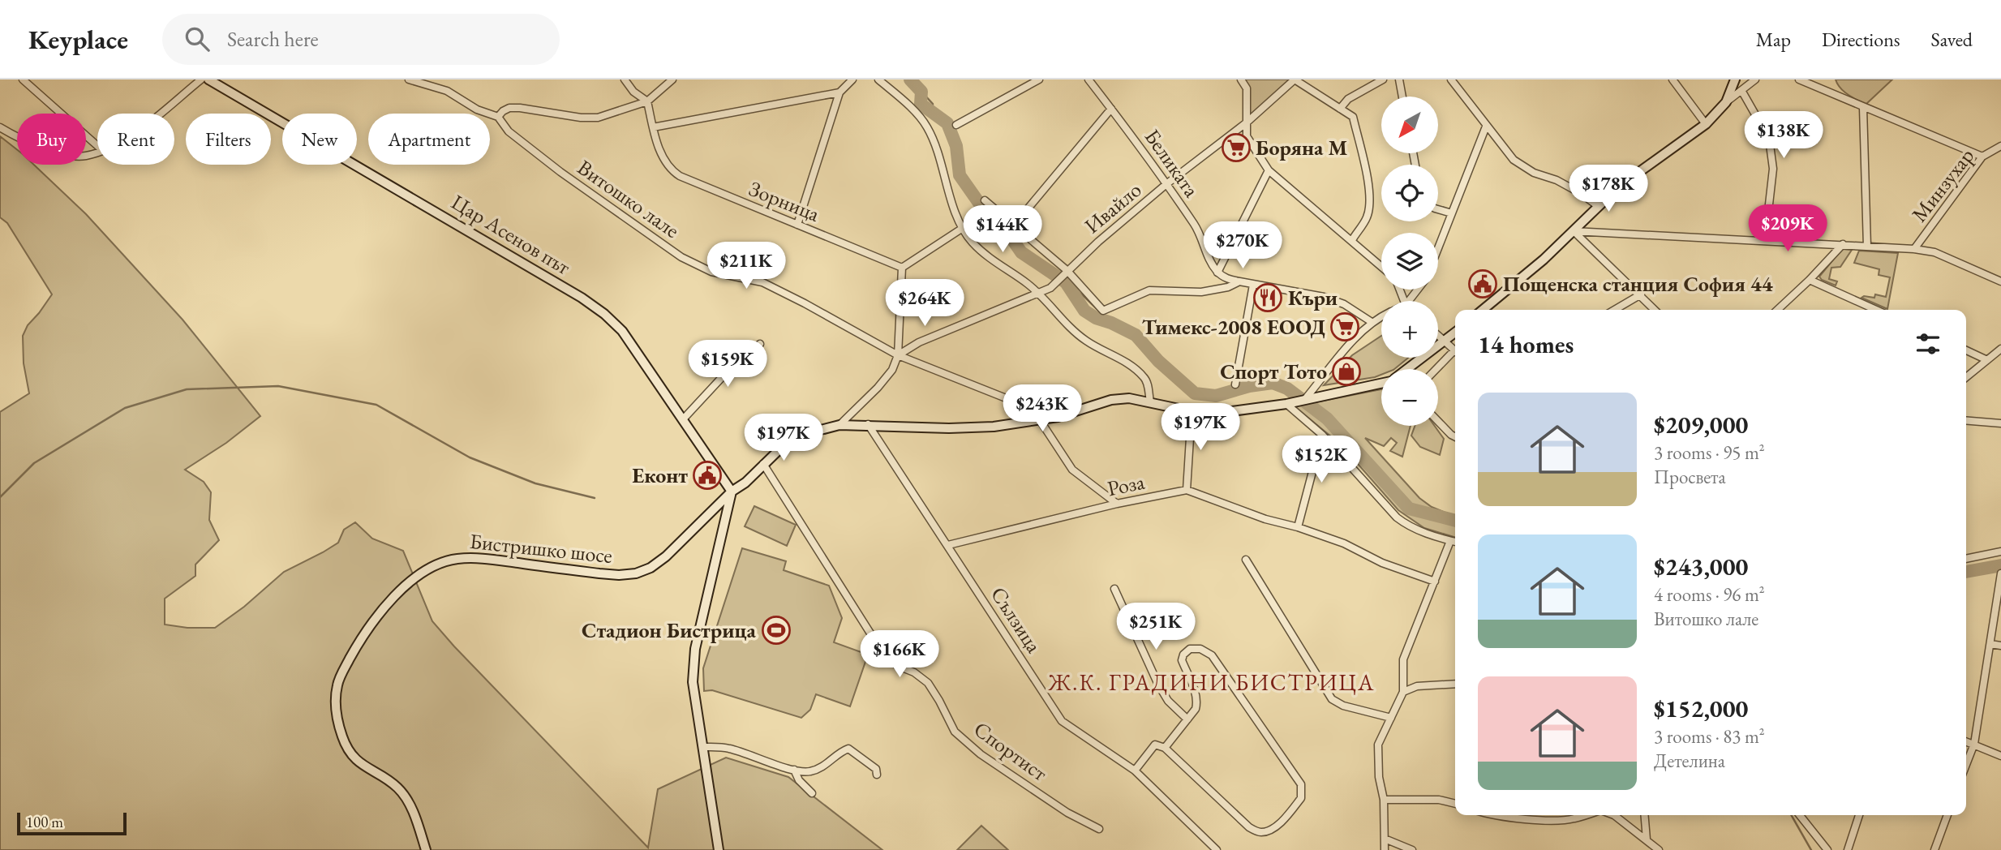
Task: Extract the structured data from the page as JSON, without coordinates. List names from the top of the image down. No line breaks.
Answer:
{"streets":{"street":["Беликата","Минзухар","Витошко лале","Зорница","Ивайло","Цар Асенов път","Роза","Бистришко шосе","Сълзица","Спортист"]},"crossings":[["Беликата","Ивайло"],["Витошко лале","Ивайло"],["Цар Асенов път","Бистришко шосе"],["Роза","Сълзица"],["Бистришко шосе","Сълзица"],["Бистришко шосе","Спортист"]],"districts":["Ж.К. ГРАДИНИ БИСТРИЦА"],"places":{"supermarket":["Боряна М","Тимекс-2008 ЕООД"],"public building":["Пощенска станция София 44","Еконт"],"restaurant":["Къри"],"shop":["Спорт Тото"],"sports":["Стадион Бистрица"]},"scale_bar":"100 m","north":"bottom left","page":{"header":"Keyplace","search":"Search here","nav":["Map","Directions","Saved"],"map_buttons":["+","−"],"price":["$138K","$178K","$209K","$144K","$270K","$211K","$264K","$159K","$243K","$197K","$197K","$152K","$251K","$166K"],"chip":["Buy","Rent","Filters","New","Apartment"],"heading":"14 homes","list":[{"name":"$209,000","note":"3 rooms · 95 m² · Просвета"},{"name":"$243,000","note":"4 rooms · 96 m² · Витошко лале"},{"name":"$152,000","note":"3 rooms · 83 m² · Детелина"}],"scale":"100 m"}}
